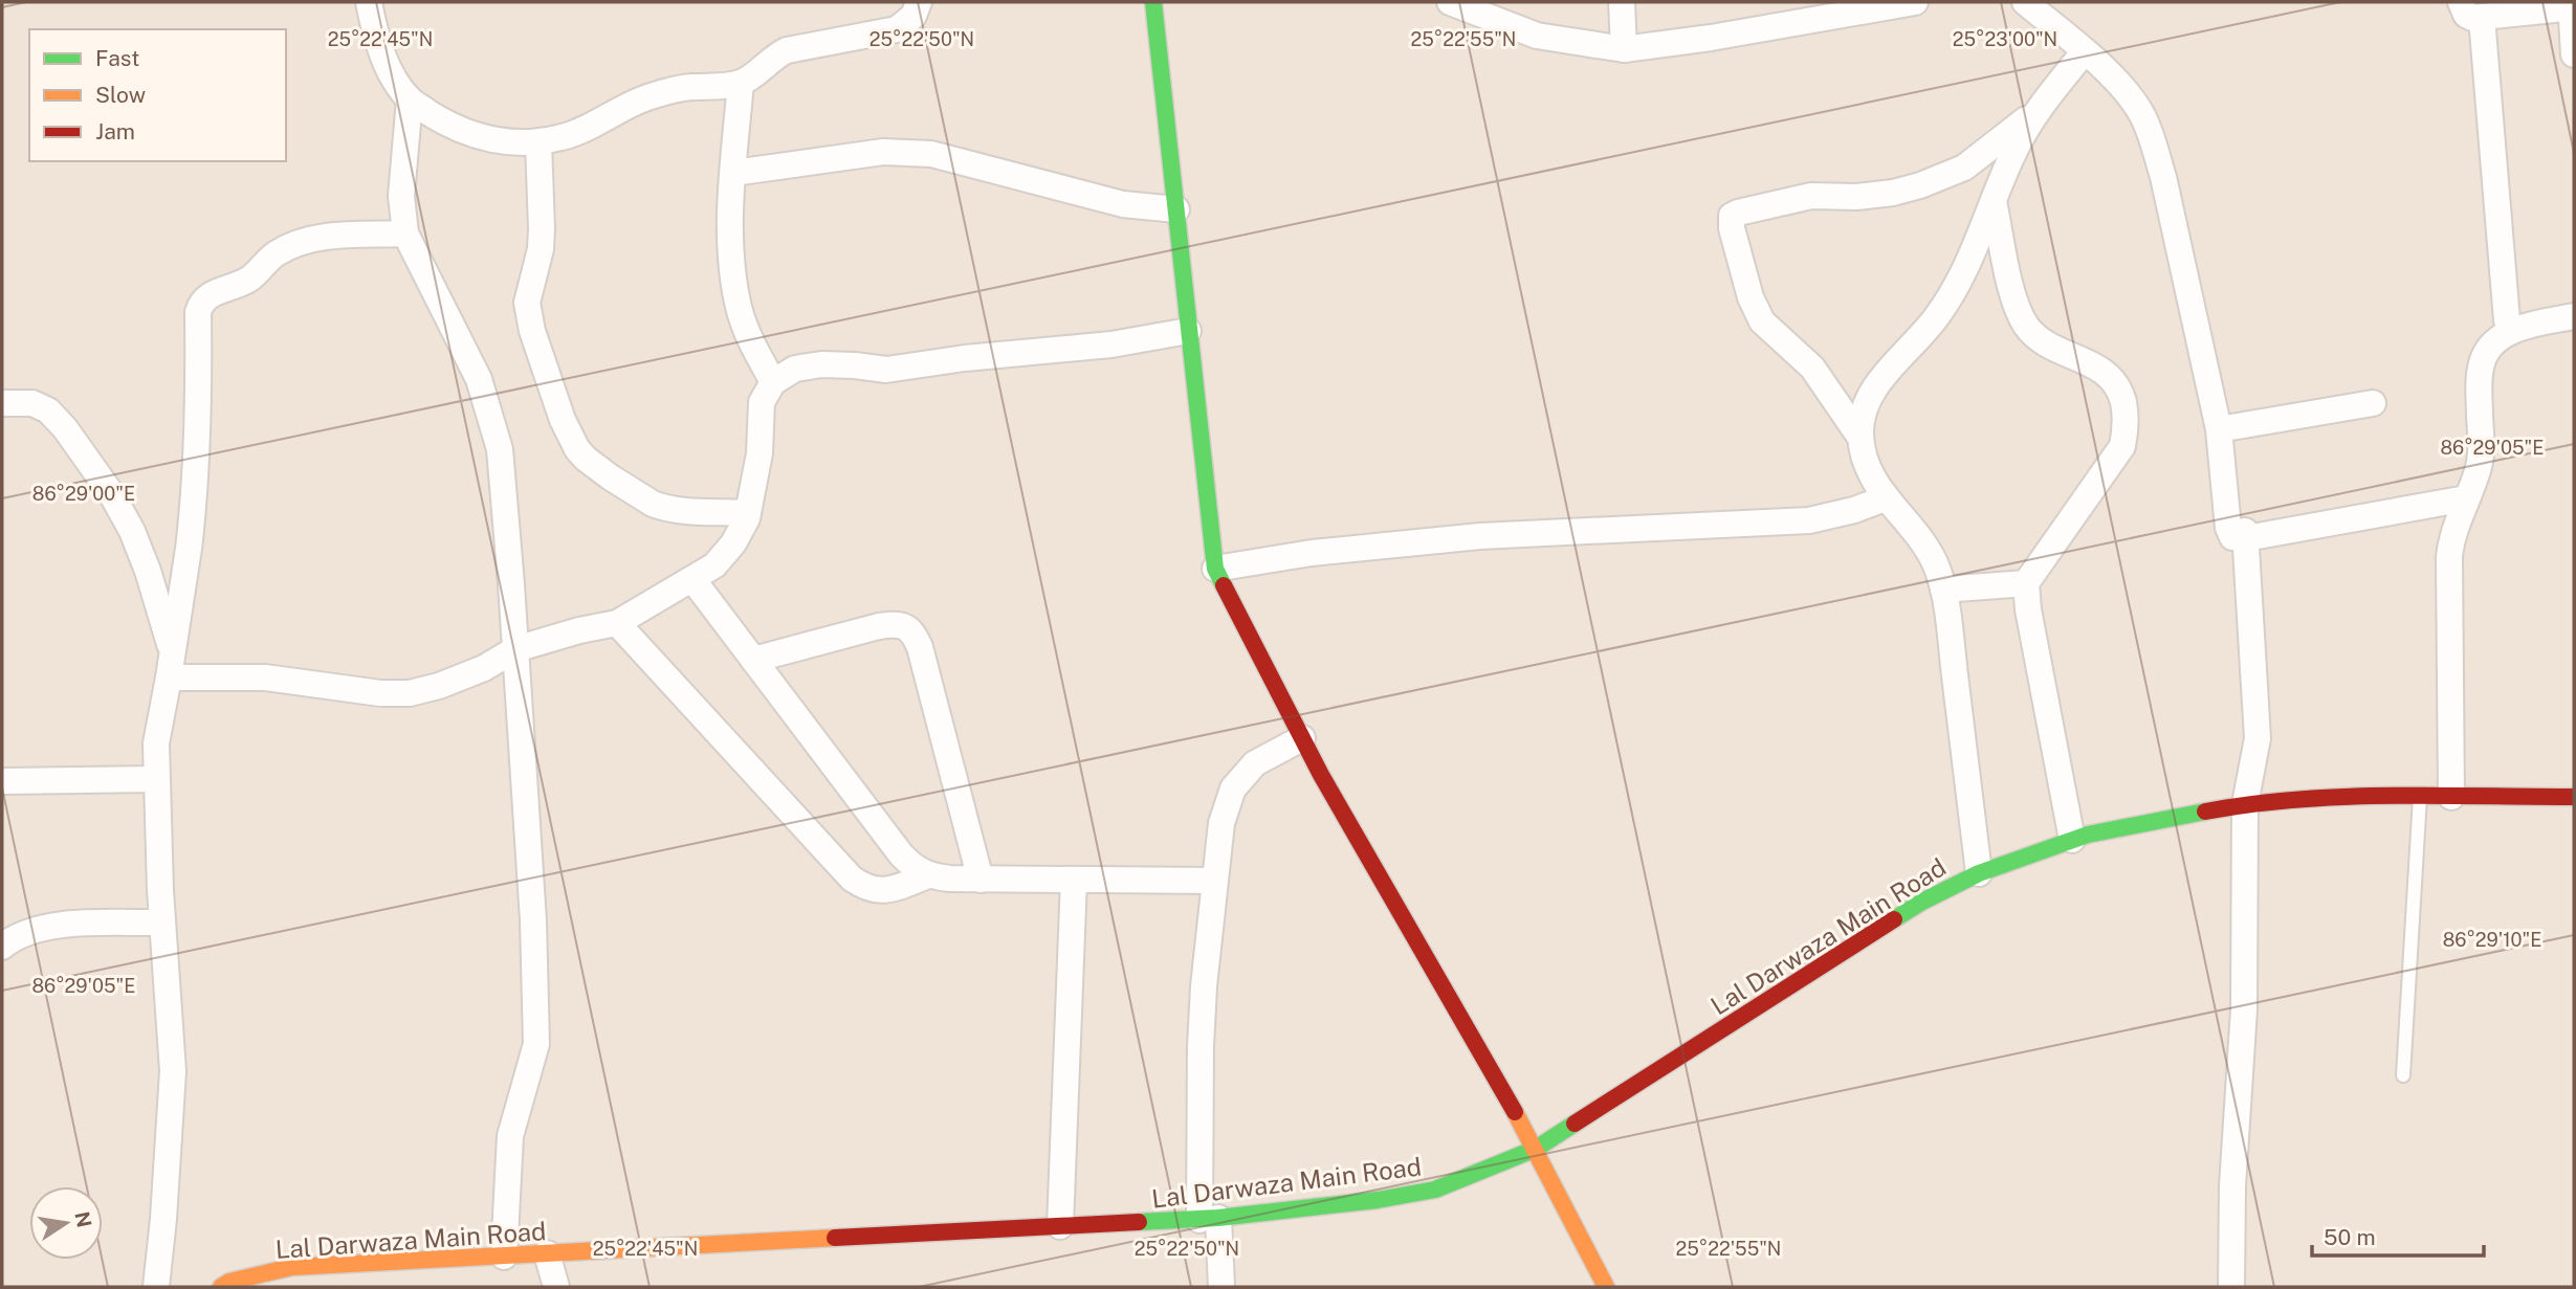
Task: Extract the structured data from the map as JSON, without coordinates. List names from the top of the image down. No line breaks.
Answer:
{"streets":{"main road":["Lal Darwaza Main Road"]},"legend":["Fast","Slow","Jam"],"scale_bar":"50 m","north":"right","coordinates":["25°22'45\"N","25°22'50\"N","25°22'55\"N","25°23'00\"N","86°29'05\"E","86°29'00\"E","86°29'10\"E"]}
